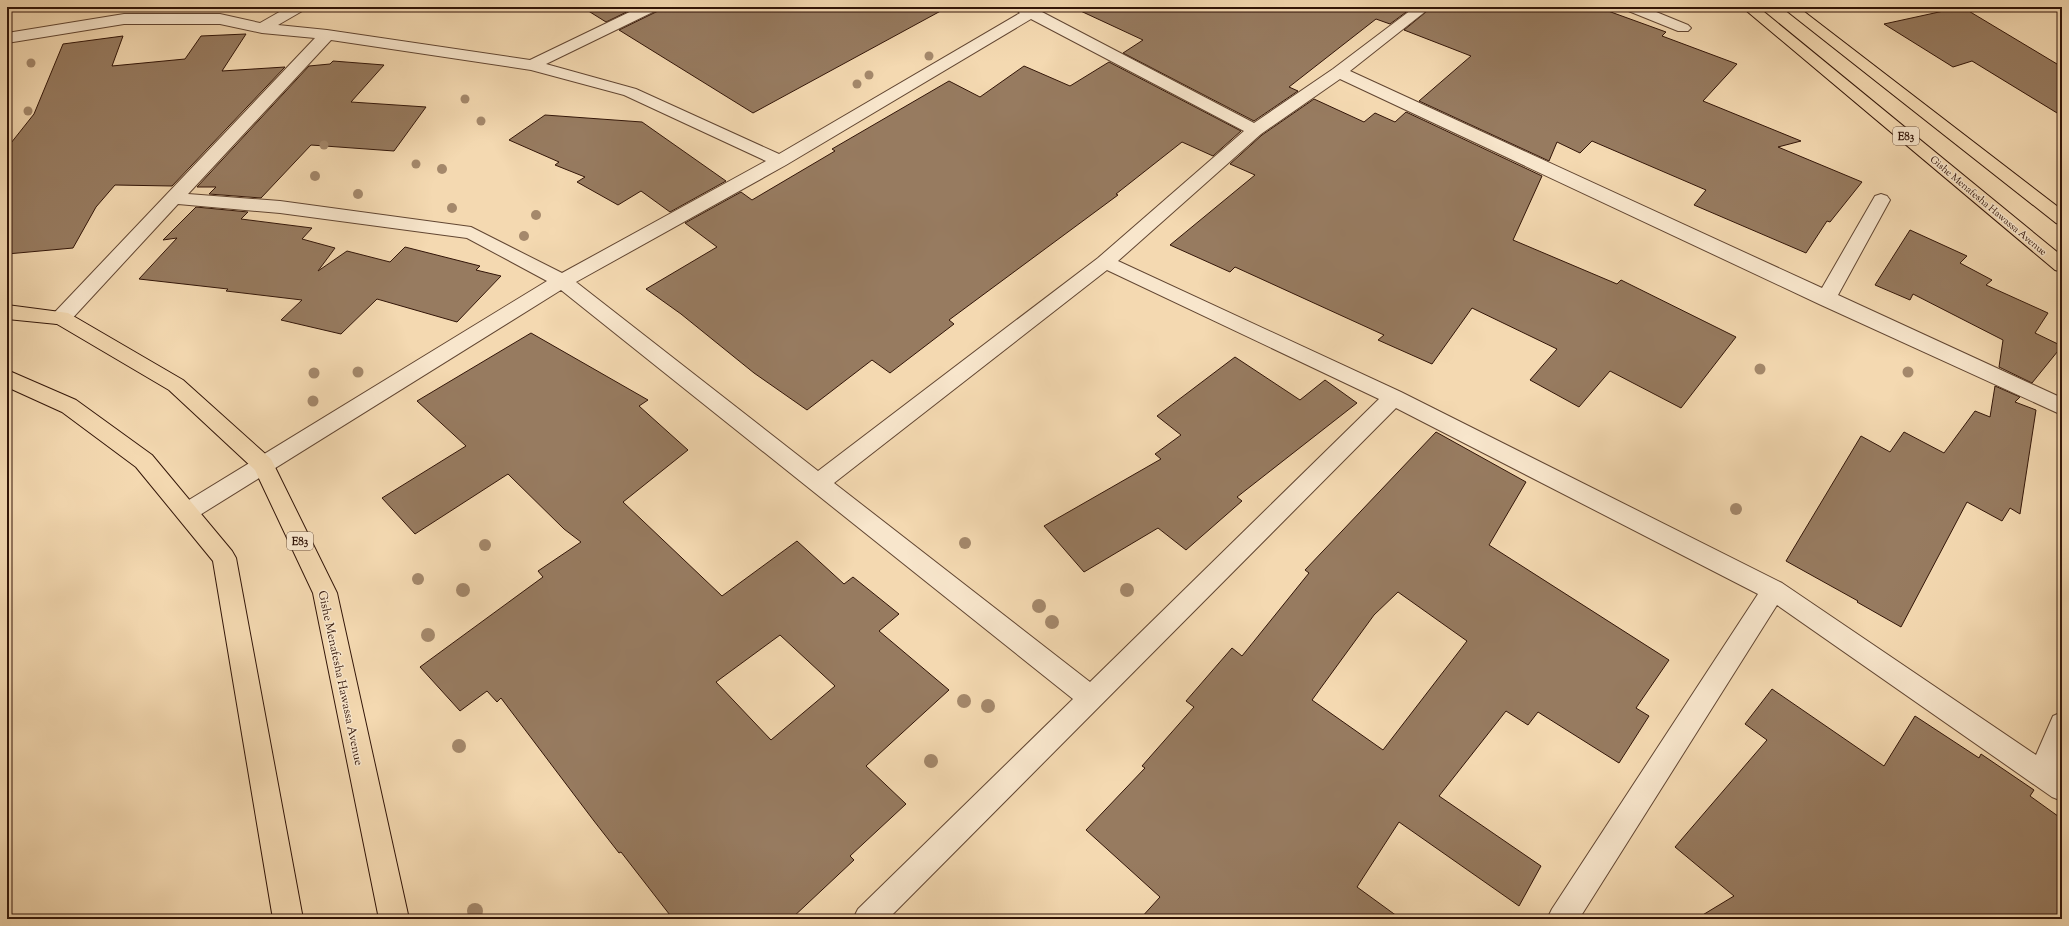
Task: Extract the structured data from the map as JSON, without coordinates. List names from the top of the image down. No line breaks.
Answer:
{"streets":{"main road":["E83","Gishe Menafesha Hawassa Avenue"]}}
